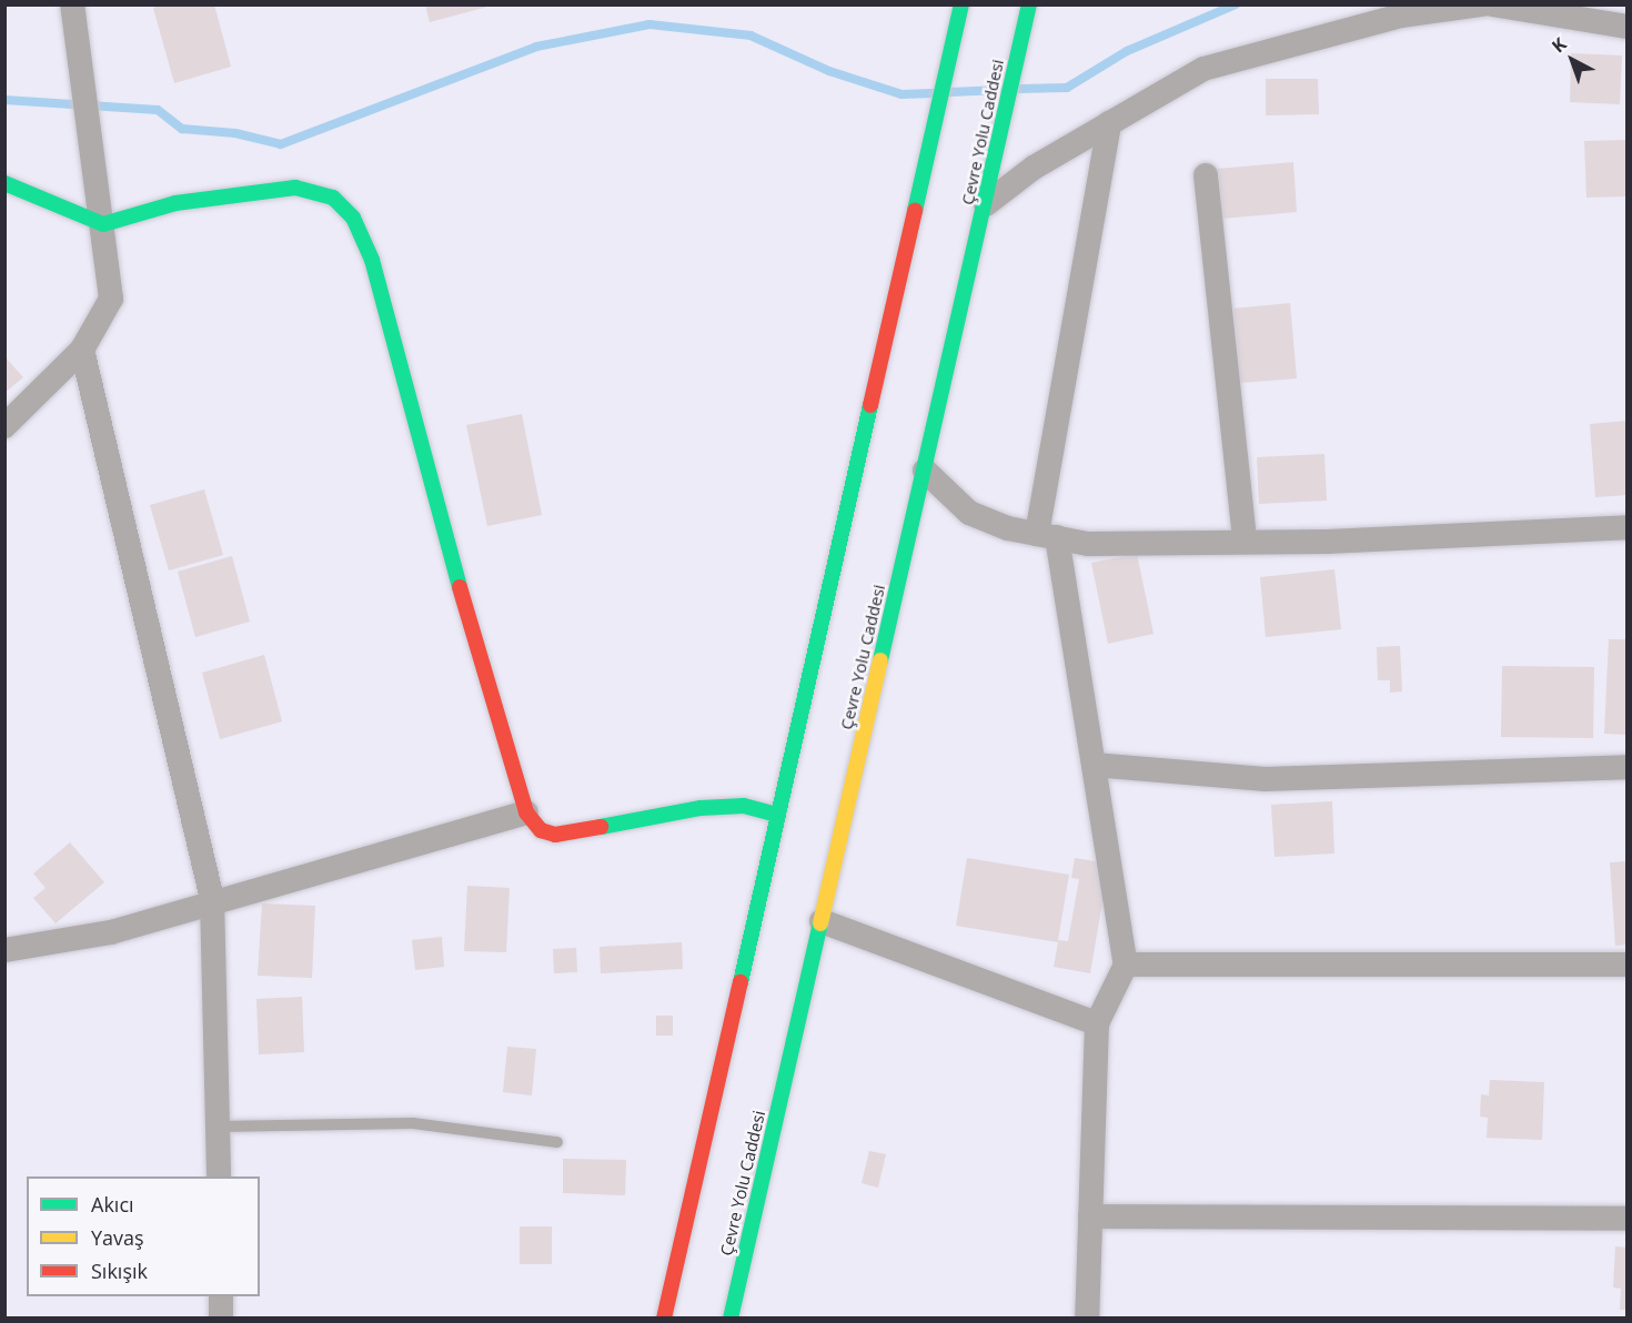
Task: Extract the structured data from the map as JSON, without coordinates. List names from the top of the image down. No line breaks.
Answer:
{"streets":{"main road":["Çevre Yolu Caddesi"]},"legend":["Akıcı","Yavaş","Sıkışık"],"north":"top left"}
